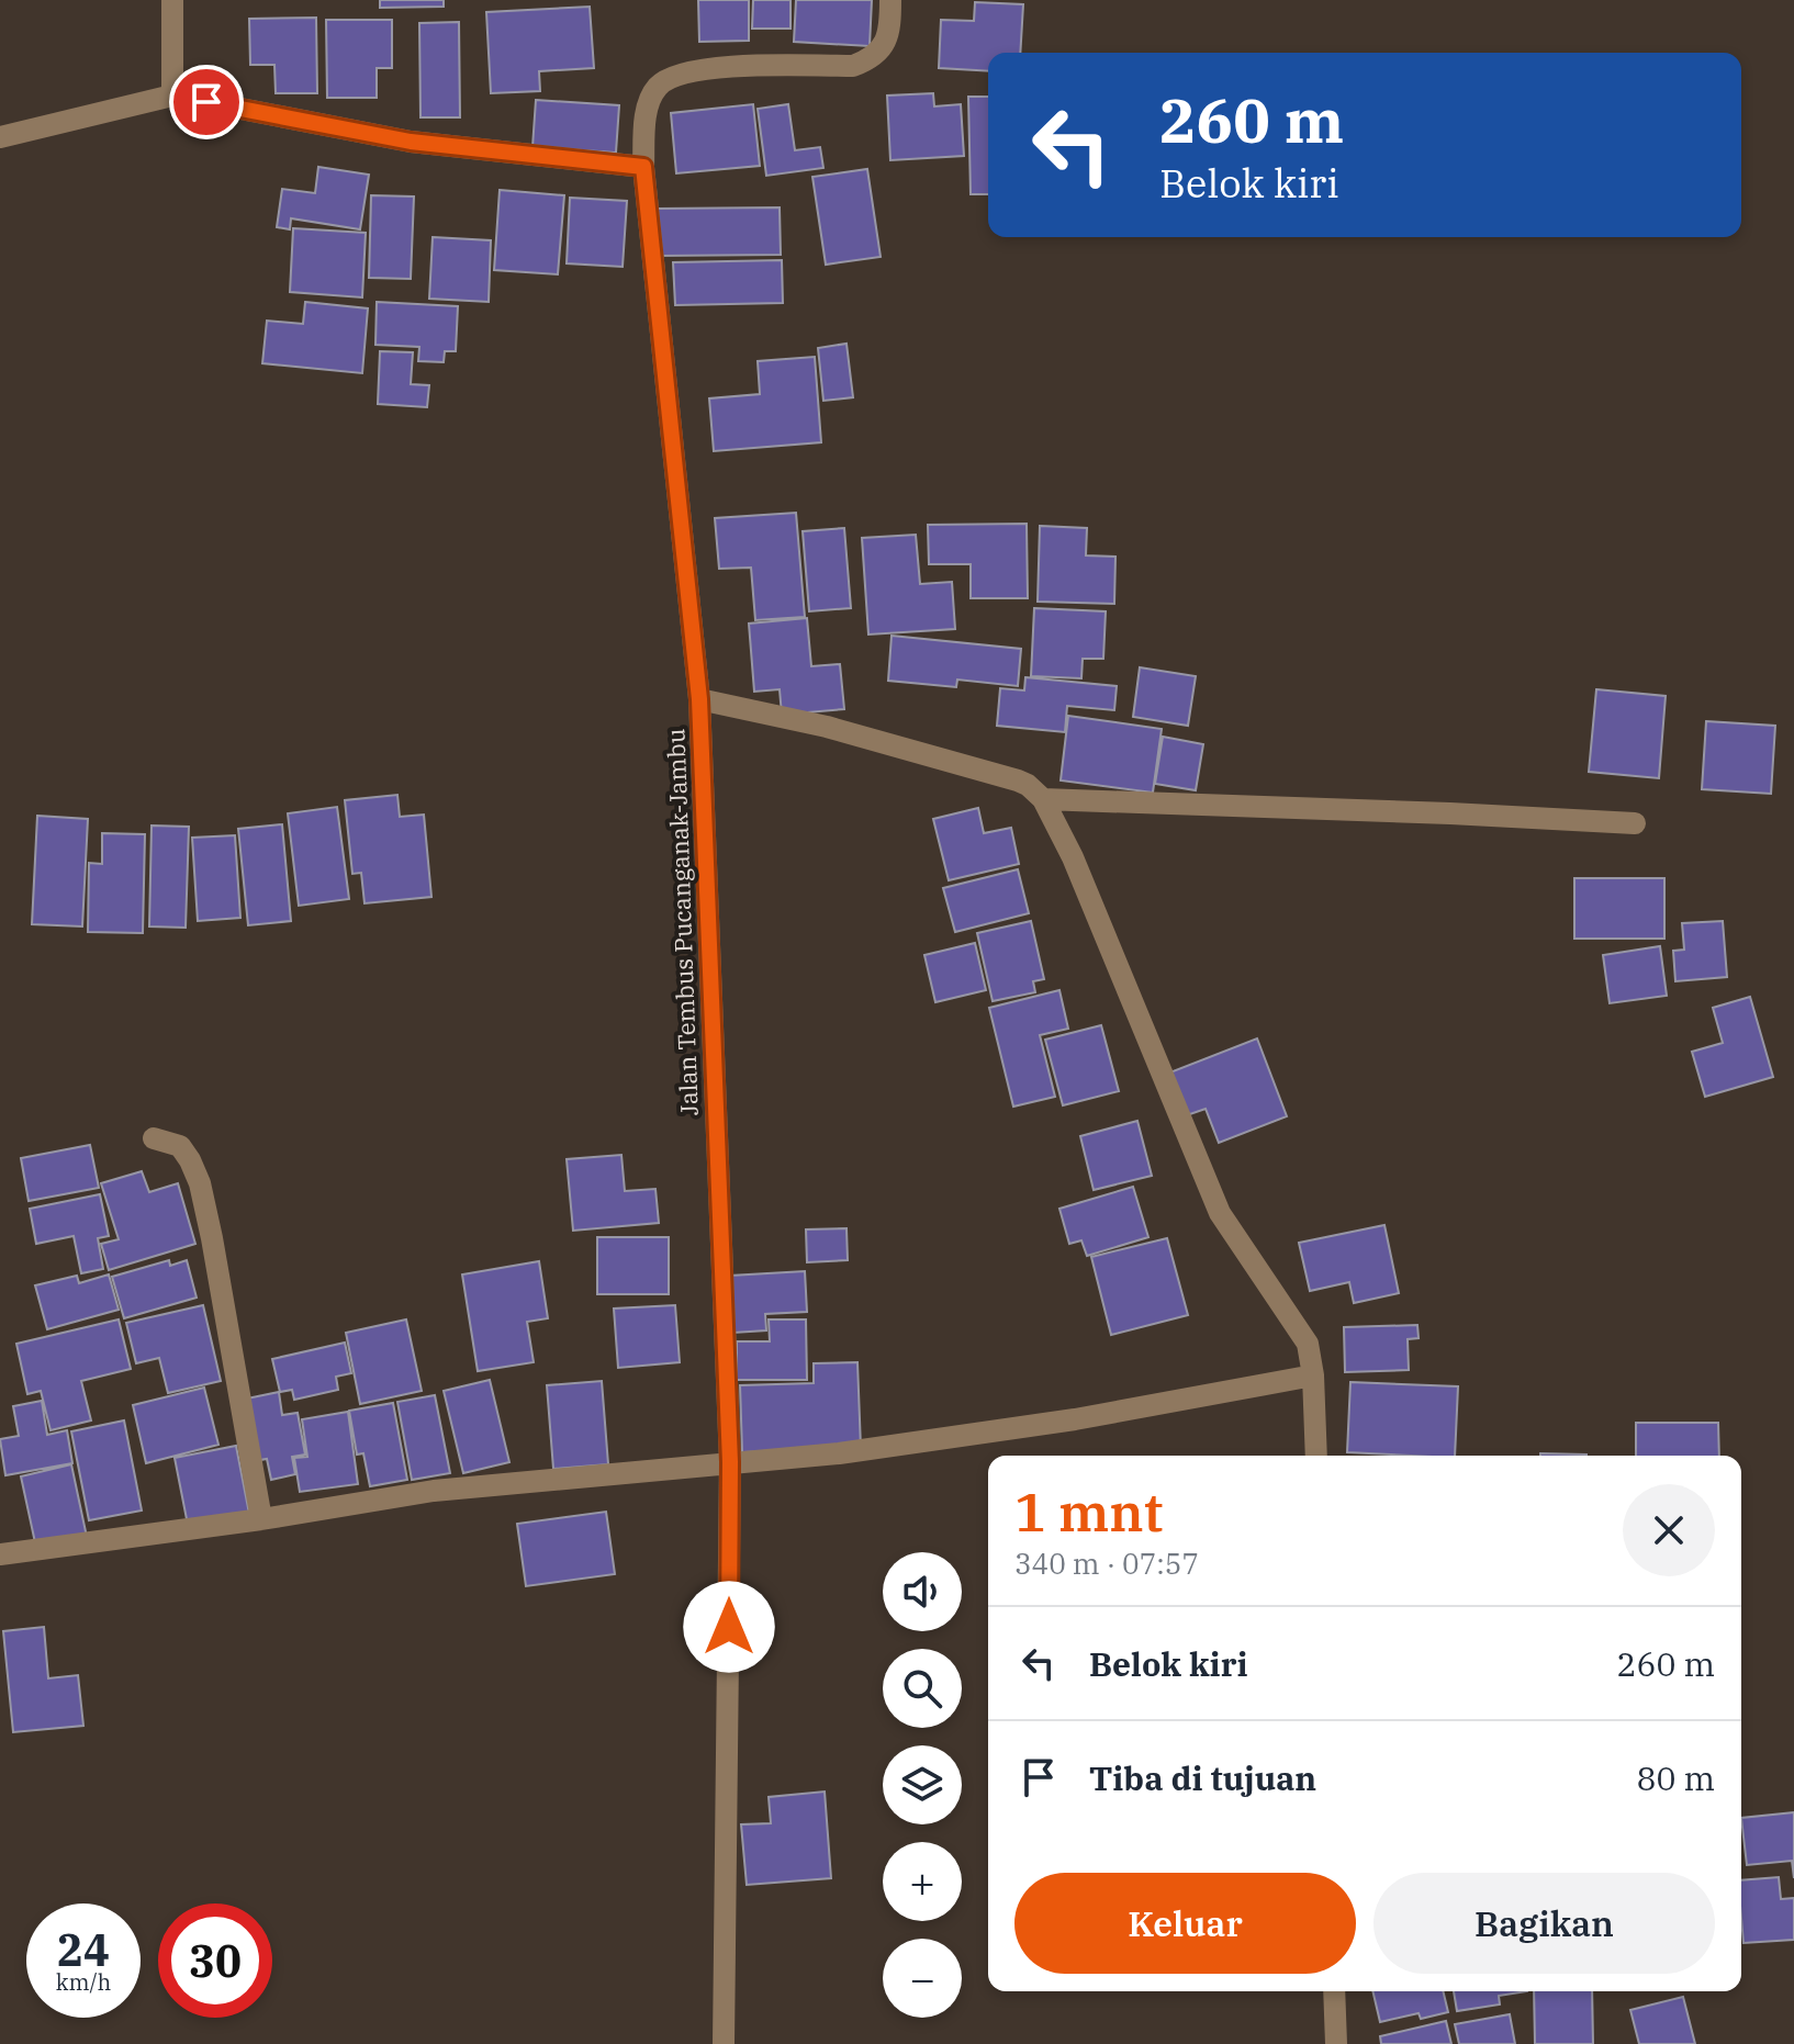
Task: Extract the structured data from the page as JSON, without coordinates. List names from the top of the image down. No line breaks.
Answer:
{"streets":{"street":["Jalan Tembus Pucanganak-Jambu"]},"page":{"turn":["260 m","Belok kiri"],"heading":["1 mnt","340 m · 07:57"],"map_buttons":["+","−"],"list":[{"name":"Belok kiri","value":"260 m"},{"name":"Tiba di tujuan","value":"80 m"}],"buttons":["Keluar","Bagikan"],"speed":"24 km/h","limit":"30"}}
